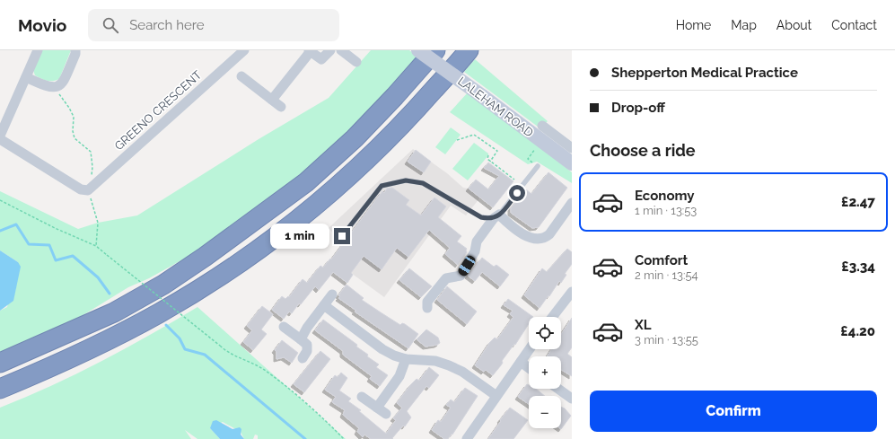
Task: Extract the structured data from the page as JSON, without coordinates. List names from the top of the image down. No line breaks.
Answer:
{"streets":{"main road":["LALEHAM ROAD"],"street":["GREENO CRESCENT"]},"page":{"header":"Movio","search":"Search here","nav":["Home","Map","About","Contact"],"banner":["Shepperton Medical Practice","Drop-off"],"heading":"Choose a ride","list":[{"name":"Economy","note":"1 min · 13:53","value":"£2.47"},{"name":"Comfort","note":"2 min · 13:54","value":"£3.34"},{"name":"XL","note":"3 min · 13:55","value":"£4.20"}],"bubble":"1 min","map_buttons":["+","−"],"buttons":"Confirm"}}
